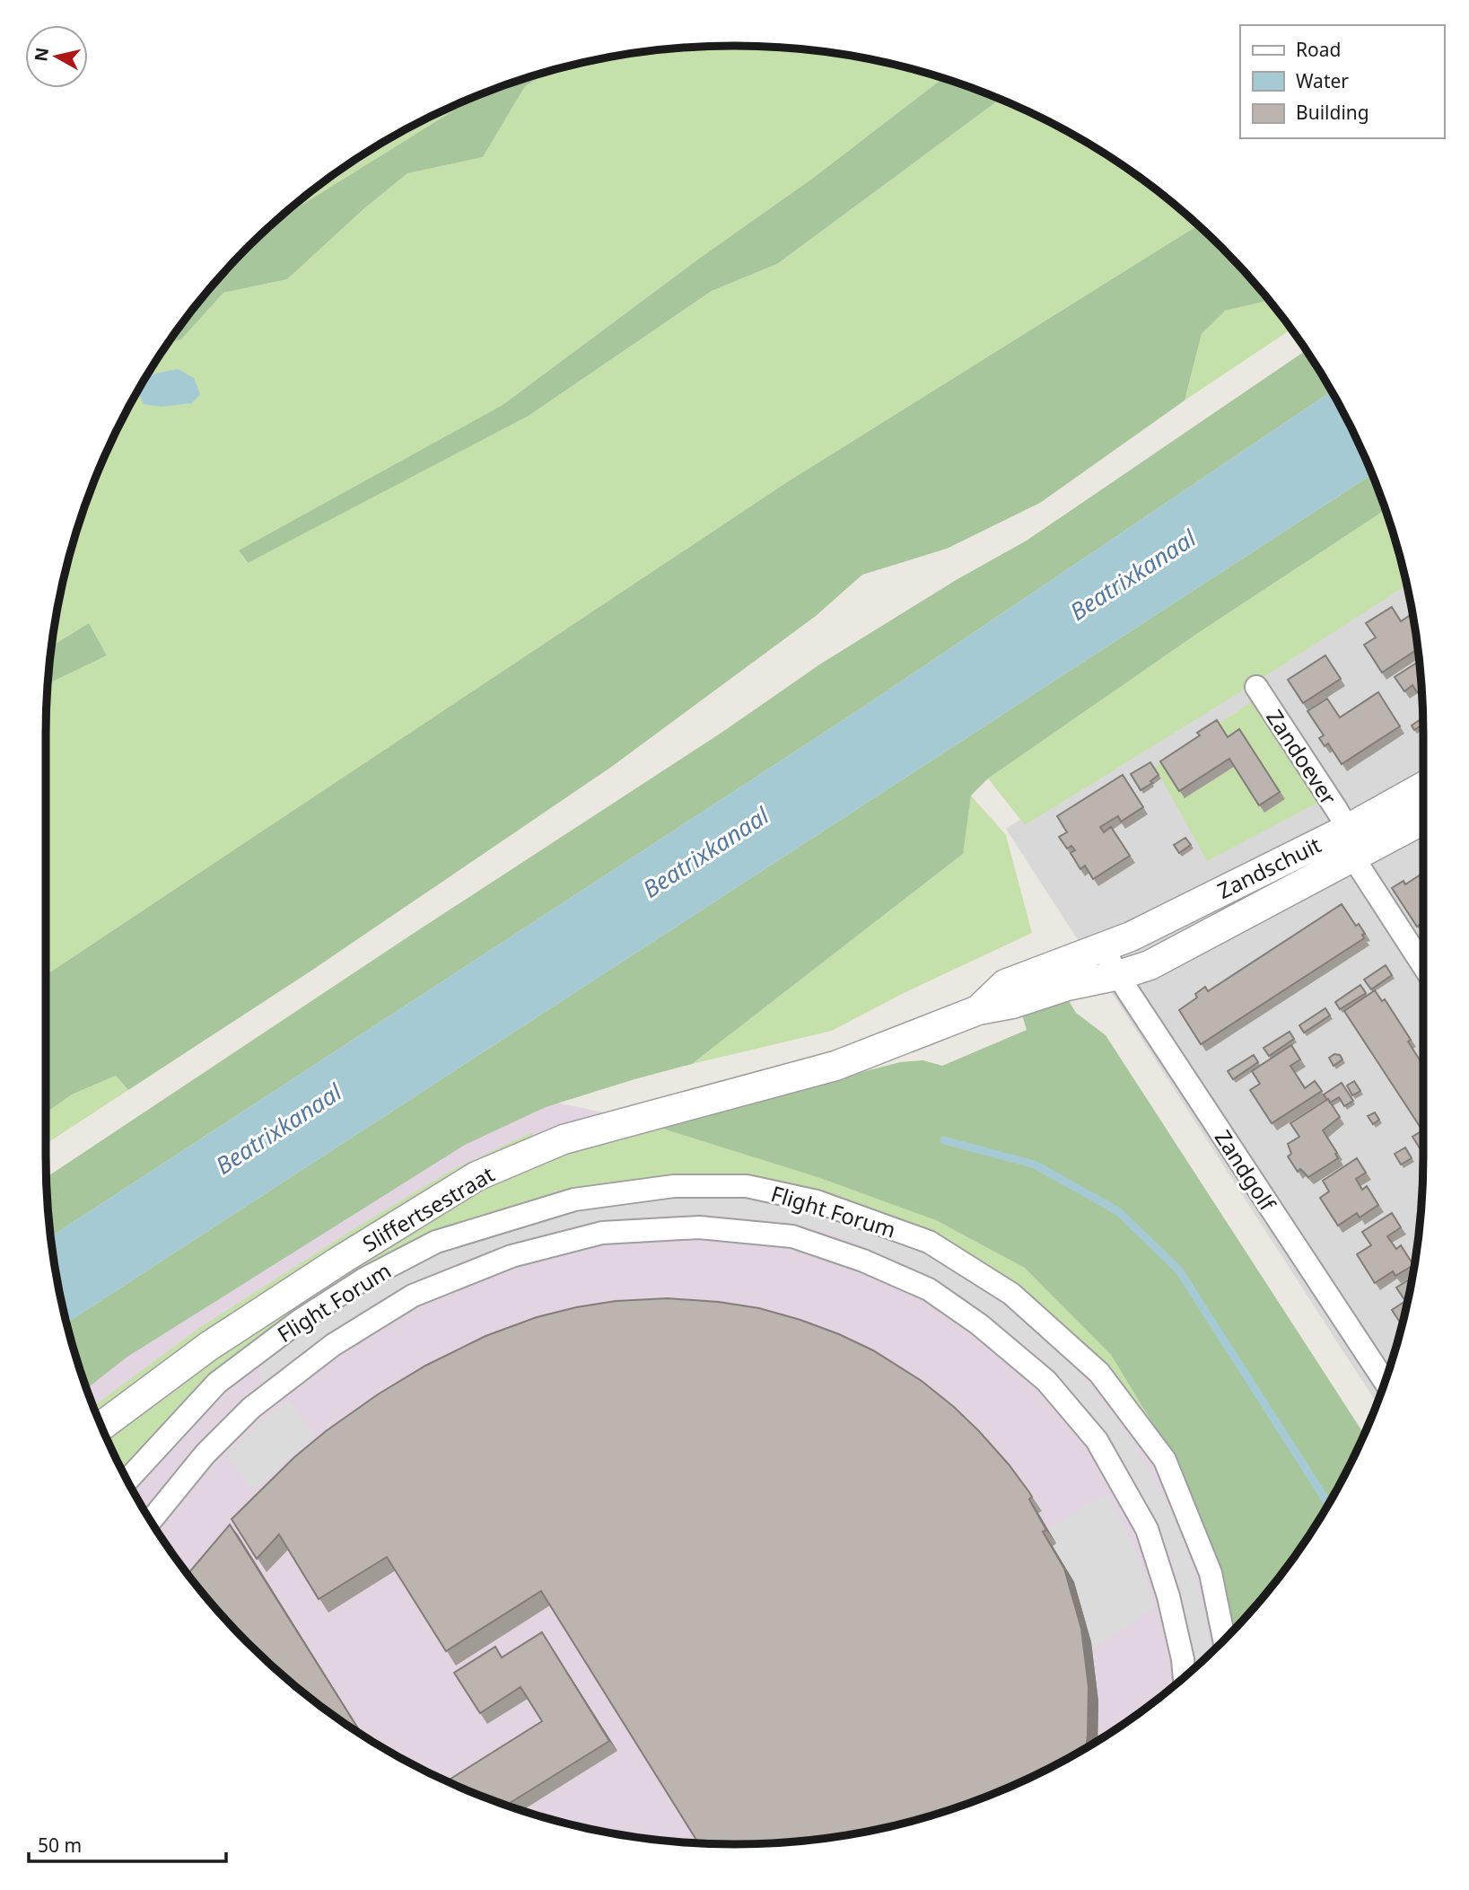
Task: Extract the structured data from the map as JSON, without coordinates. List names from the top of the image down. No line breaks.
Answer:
{"streets":{"street":["Zandoever","Zandschuit","Zandgolf","Sliffertsestraat","Flight Forum"]},"crossings":[["Zandoever","Zandschuit"],["Zandschuit","Zandgolf"],["Zandschuit","Sliffertsestraat"],["Zandgolf","Sliffertsestraat"]],"water":["Beatrixkanaal"],"legend":["Road","Water","Building"],"scale_bar":"50 m","north":"left"}
